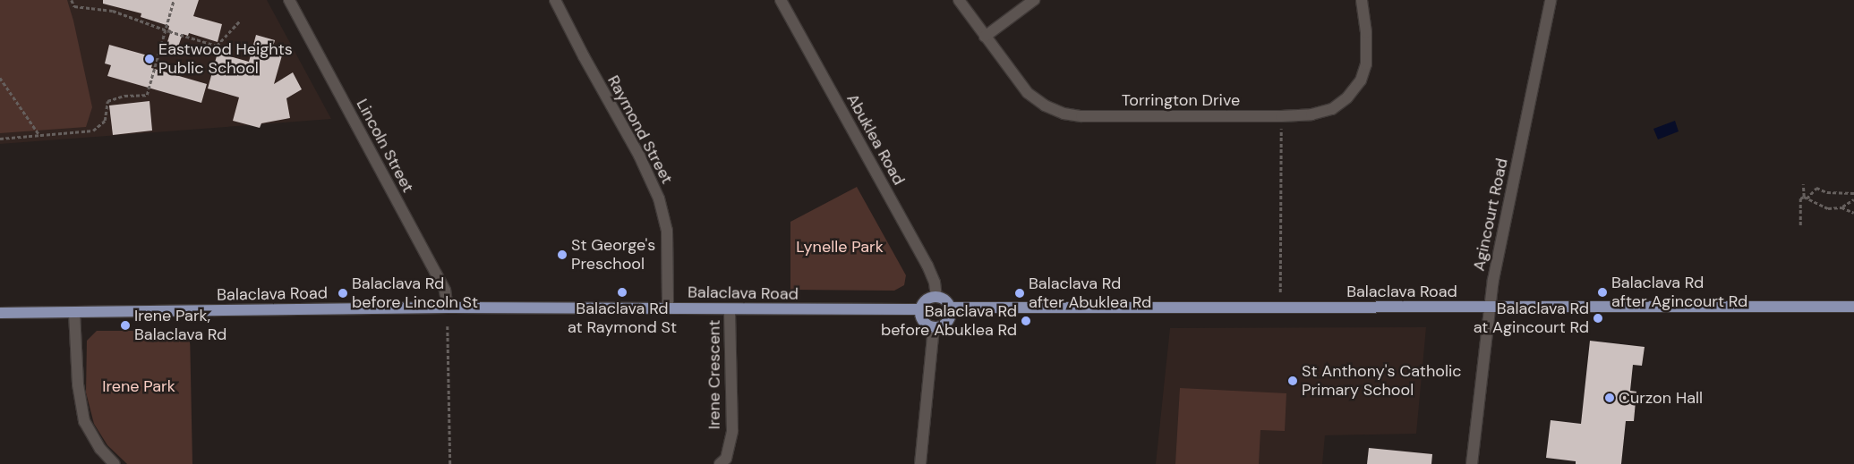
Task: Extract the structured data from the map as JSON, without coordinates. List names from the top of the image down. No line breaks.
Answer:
{"streets":{"main road":["Balaclava Road"],"street":["Torrington Drive","Raymond Street","Abuklea Road","Lincoln Street","Agincourt Road","Irene Crescent"]},"crossings":[["Raymond Street","Balaclava Road"],["Abuklea Road","Balaclava Road"],["Lincoln Street","Balaclava Road"],["Agincourt Road","Balaclava Road"],["Balaclava Road","Irene Crescent"]],"parks":["Lynelle Park","Irene Park"],"places":["Eastwood Heights Public School","St George's Preschool","Balaclava Rd at Raymond St","Balaclava Rd after Agincourt Rd","Balaclava Rd before Lincoln St","Balaclava Rd after Abuklea Rd","Balaclava Rd at Agincourt Rd","Balaclava Rd before Abuklea Rd","Irene Park, Balaclava Rd","St Anthony's Catholic Primary School","Curzon Hall"]}
